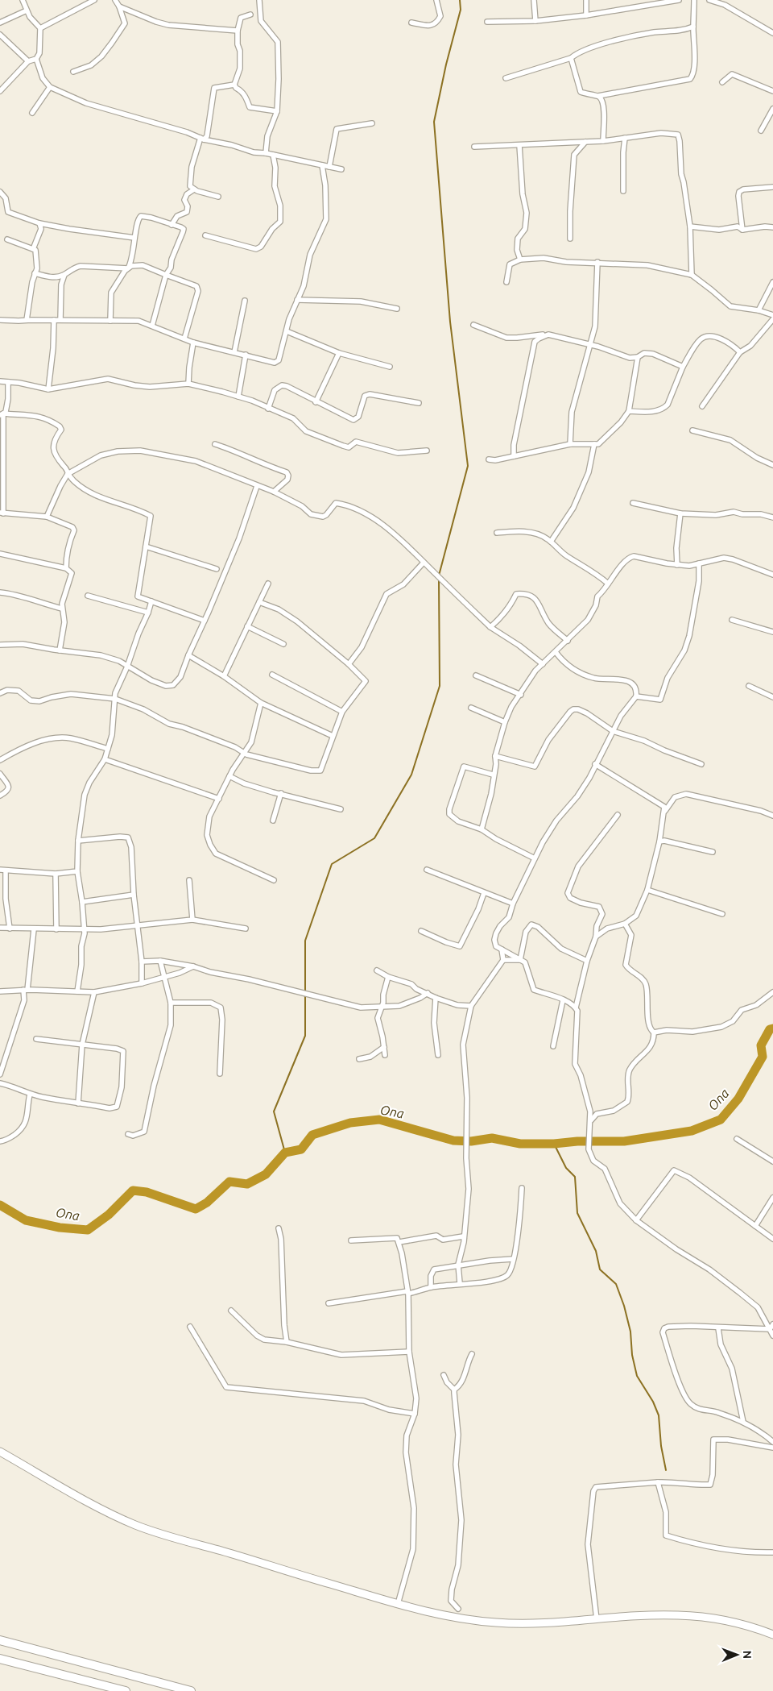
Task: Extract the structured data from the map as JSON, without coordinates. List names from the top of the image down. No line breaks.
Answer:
{"water":["Ona"],"north":"right"}
